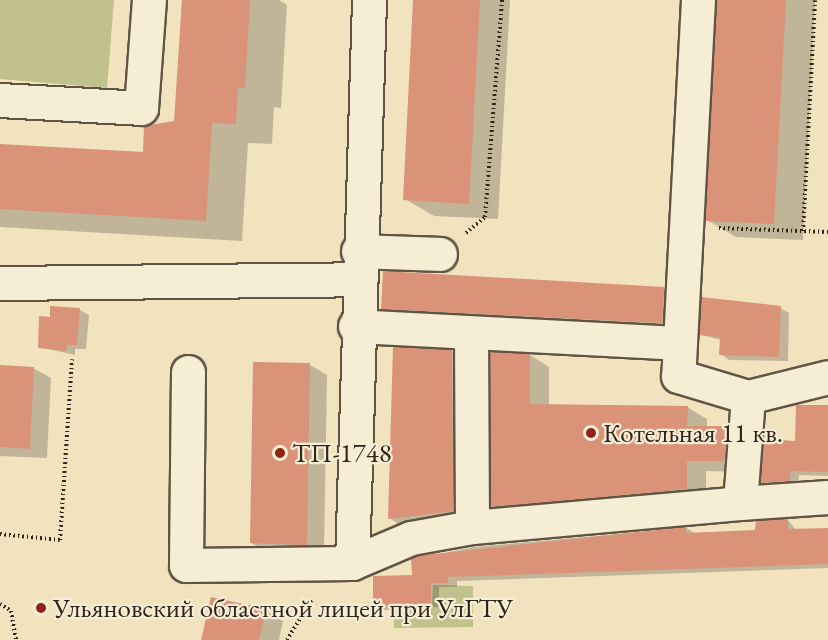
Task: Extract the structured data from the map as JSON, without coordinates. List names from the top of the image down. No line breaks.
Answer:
{"places":["Котельная 11 кв.","ТП-1748","Ульяновский областной лицей при УлГТУ"]}
